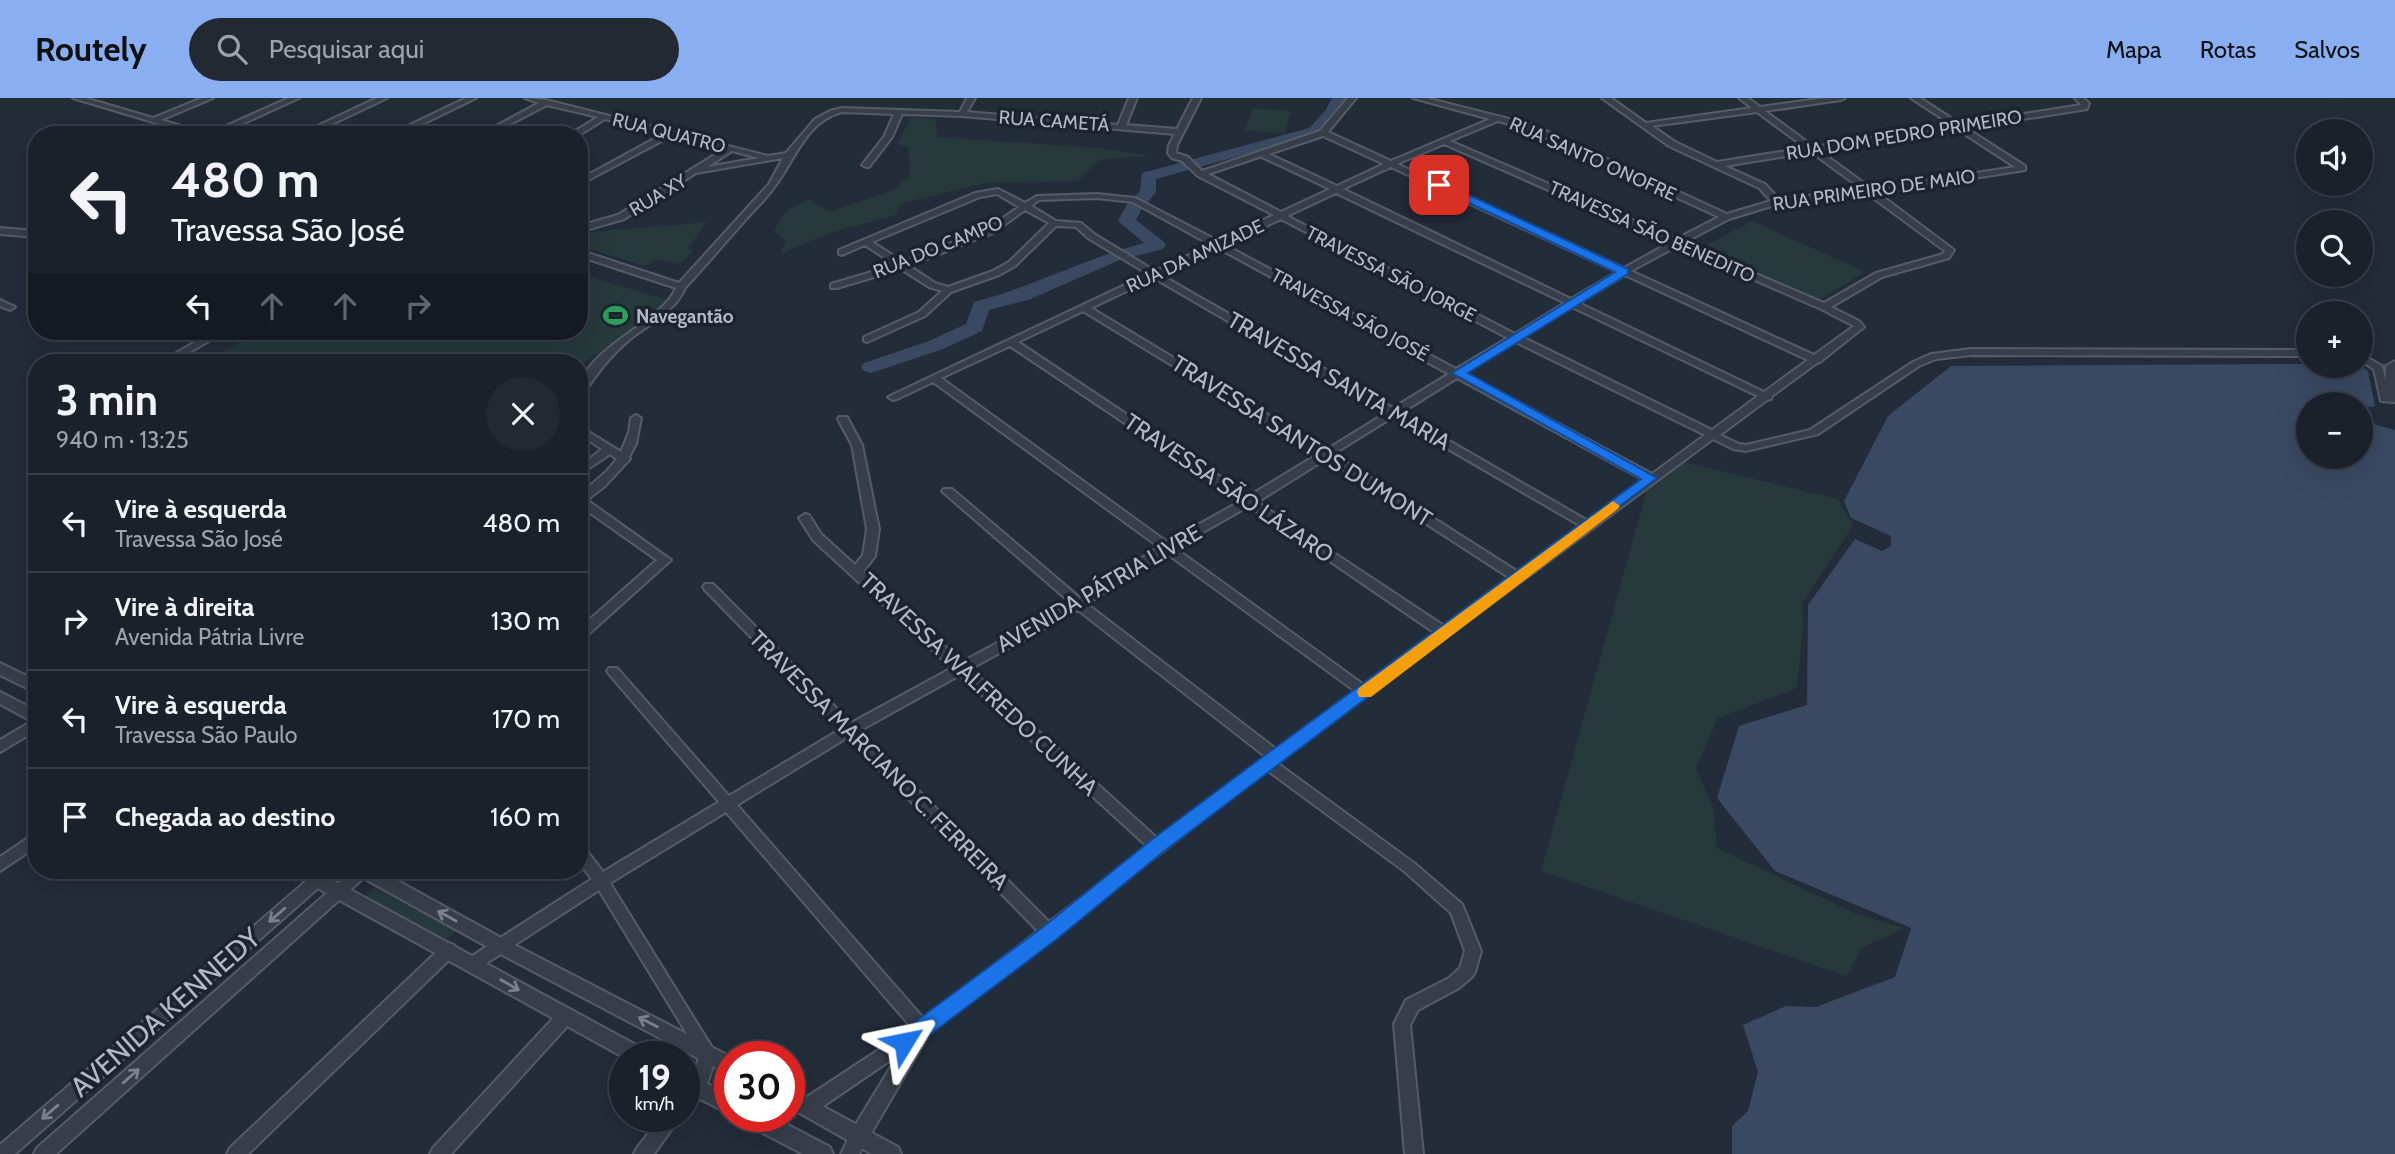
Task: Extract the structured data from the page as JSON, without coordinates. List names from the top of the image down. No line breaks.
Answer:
{"streets":{"street":["RUA CAMETÁ","RUA QUATRO","RUA DOM PEDRO PRIMEIRO","RUA SANTO ONOFRE","RUA PRIMEIRO DE MAIO","RUA XY","TRAVESSA SÃO BENEDITO","RUA DO CAMPO","RUA DA AMIZADE","TRAVESSA SÃO JORGE","TRAVESSA SÃO JOSÉ","TRAVESSA SANTA MARIA","TRAVESSA SANTOS DUMONT","TRAVESSA SÃO LÁZARO","AVENIDA PÁTRIA LIVRE","TRAVESSA WALFREDO CUNHA","TRAVESSA MARCIANO C. FERREIRA","AVENIDA KENNEDY"]},"crossings":[["RUA QUATRO","RUA XY"],["RUA DOM PEDRO PRIMEIRO","RUA PRIMEIRO DE MAIO"],["RUA SANTO ONOFRE","RUA PRIMEIRO DE MAIO"],["RUA SANTO ONOFRE","RUA DA AMIZADE"],["RUA SANTO ONOFRE","AVENIDA PÁTRIA LIVRE"],["RUA PRIMEIRO DE MAIO","AVENIDA PÁTRIA LIVRE"],["TRAVESSA SÃO BENEDITO","RUA DA AMIZADE"],["TRAVESSA SÃO BENEDITO","AVENIDA PÁTRIA LIVRE"],["RUA DO CAMPO","TRAVESSA SÃO JOSÉ"],["RUA DO CAMPO","TRAVESSA SANTA MARIA"],["RUA DA AMIZADE","TRAVESSA SÃO JORGE"],["RUA DA AMIZADE","TRAVESSA SÃO JOSÉ"],["RUA DA AMIZADE","TRAVESSA SANTA MARIA"],["RUA DA AMIZADE","TRAVESSA SANTOS DUMONT"],["RUA DA AMIZADE","TRAVESSA SÃO LÁZARO"],["TRAVESSA SÃO JORGE","AVENIDA PÁTRIA LIVRE"],["TRAVESSA SÃO JOSÉ","AVENIDA PÁTRIA LIVRE"],["TRAVESSA SANTA MARIA","AVENIDA PÁTRIA LIVRE"],["TRAVESSA SANTOS DUMONT","AVENIDA PÁTRIA LIVRE"],["TRAVESSA SÃO LÁZARO","AVENIDA PÁTRIA LIVRE"],["AVENIDA PÁTRIA LIVRE","TRAVESSA WALFREDO CUNHA"],["AVENIDA PÁTRIA LIVRE","TRAVESSA MARCIANO C. FERREIRA"]],"places":{"sports":["Navegantão"]},"page":{"header":"Routely","search":"Pesquisar aqui","nav":["Mapa","Rotas","Salvos"],"map_buttons":["+","−"],"turn":["480 m","Travessa São José"],"heading":["3 min","940 m · 13:25"],"list":[{"name":"Vire à esquerda","note":"Travessa São José","value":"480 m"},{"name":"Vire à direita","note":"Avenida Pátria Livre","value":"130 m"},{"name":"Vire à esquerda","note":"Travessa São Paulo","value":"170 m"},{"name":"Chegada ao destino","value":"160 m"}],"speed":"19 km/h","limit":"30"}}
